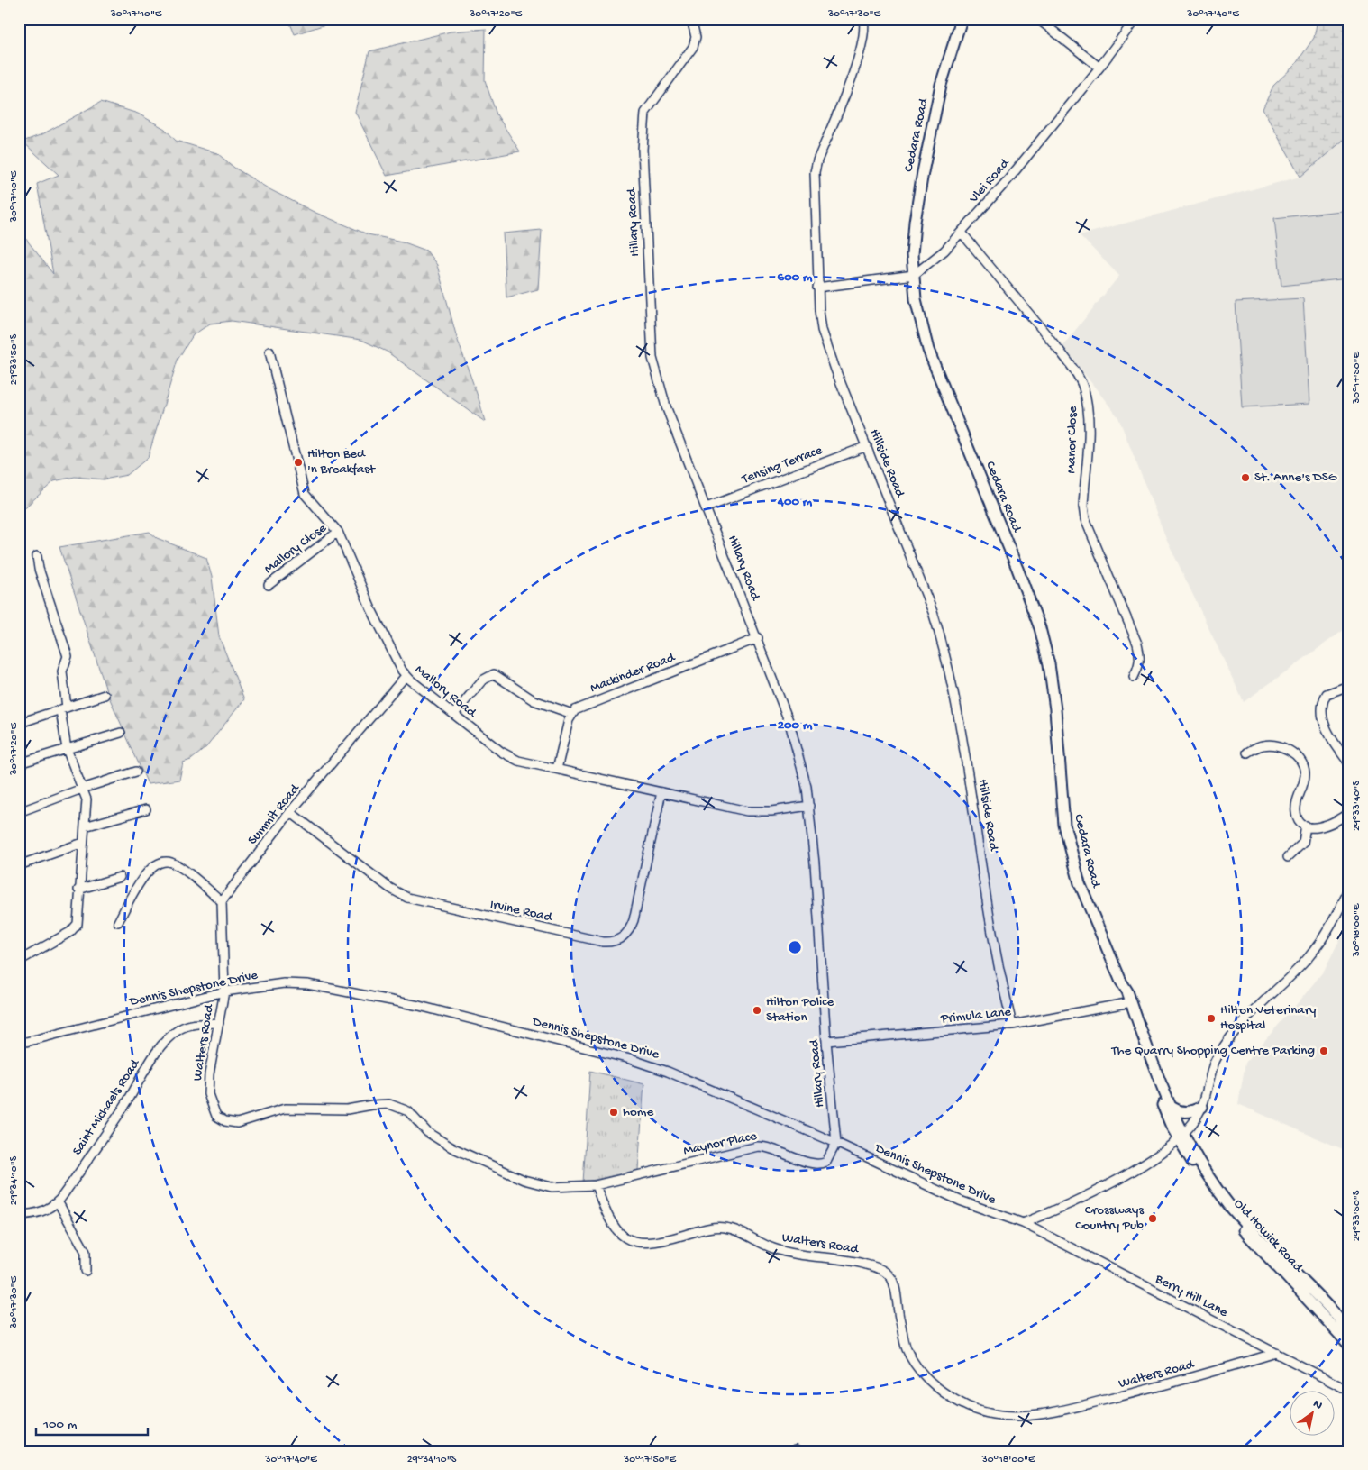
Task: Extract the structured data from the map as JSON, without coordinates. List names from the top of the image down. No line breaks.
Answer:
{"streets":{"main road":["Cedara Road","Old Howick Road"],"street":["Vlei Road","Hillary Road","Manor Close","Hillside Road","Tensing Terrace","Mallory Close","Mackinder Road","Mallory Road","Summit Road","Irvine Road","Dennis Shepstone Drive","Primula Lane","Walters Road","Saint Michaels Road","Maynor Place","Berry Hill Lane"]},"crossings":[["Cedara Road","Vlei Road"],["Cedara Road","Primula Lane"],["Cedara Road","Old Howick Road"],["Vlei Road","Manor Close"],["Hillary Road","Tensing Terrace"],["Hillary Road","Mackinder Road"],["Hillary Road","Mallory Road"],["Hillary Road","Dennis Shepstone Drive"],["Hillary Road","Primula Lane"],["Hillary Road","Maynor Place"],["Hillside Road","Tensing Terrace"],["Hillside Road","Primula Lane"],["Mallory Close","Mallory Road"],["Mallory Road","Summit Road"],["Mallory Road","Irvine Road"],["Summit Road","Irvine Road"],["Dennis Shepstone Drive","Walters Road"],["Dennis Shepstone Drive","Maynor Place"],["Dennis Shepstone Drive","Berry Hill Lane"],["Walters Road","Saint Michaels Road"],["Walters Road","Maynor Place"],["Walters Road","Berry Hill Lane"]],"places":["Hilton Bed 'n Breakfast","St. Anne's DSG","Hilton Police Station","Hilton Veterinary Hospital","The Quarry Shopping Centre Parking","home","Crossways Country Pub"],"scale_bar":"100 m","north":"top right","coordinates":["30°17'10\"E","30°17'20\"E","30°17'30\"E","30°17'40\"E","29°33'50\"S","30°17'50\"E","29°33'40\"S","30°18'00\"E","29°34'10\"S"],"rings":["600 m","400 m","200 m"]}
